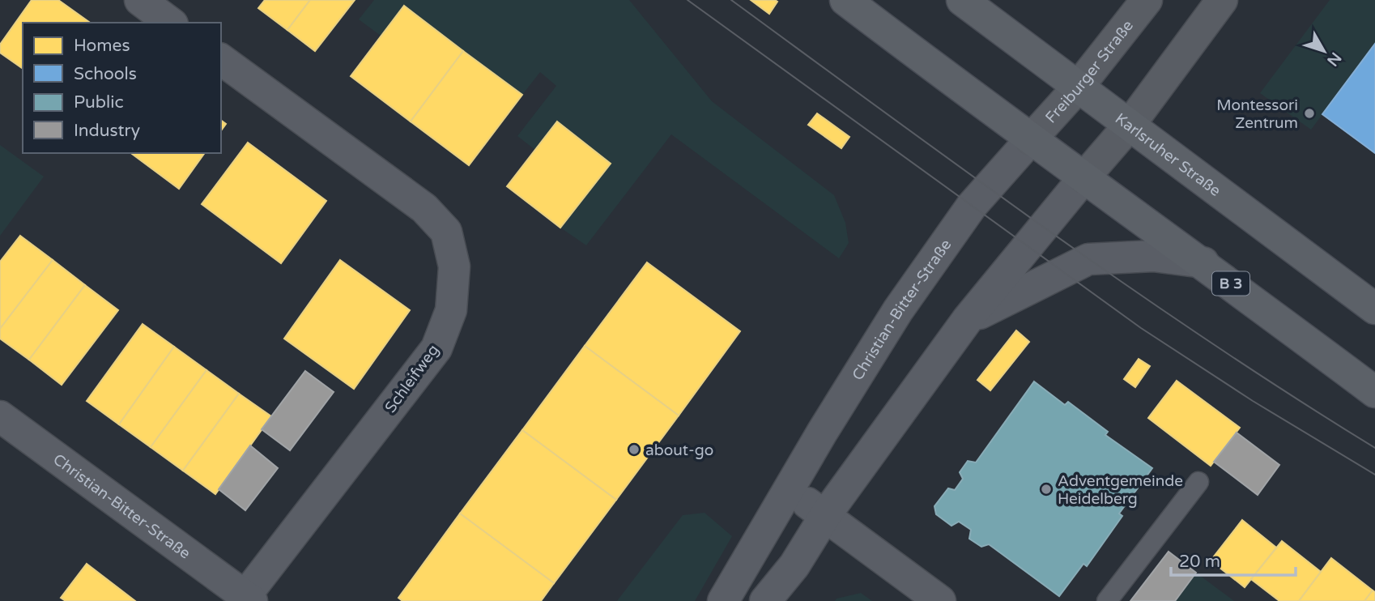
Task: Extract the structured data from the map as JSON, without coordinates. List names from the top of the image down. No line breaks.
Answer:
{"streets":{"main road":["Karlsruher Straße","B 3"],"street":["Freiburger Straße","Christian-Bitter-Straße","Schleifweg"]},"crossings":[["Freiburger Straße","Karlsruher Straße"],["Freiburger Straße","B 3"],["Freiburger Straße","Christian-Bitter-Straße"],["B 3","Christian-Bitter-Straße"],["Christian-Bitter-Straße","Schleifweg"]],"places":["Montessori Zentrum","about-go","Adventgemeinde Heidelberg"],"legend":["Homes","Schools","Public","Industry"],"scale_bar":"20 m","north":"bottom right"}
